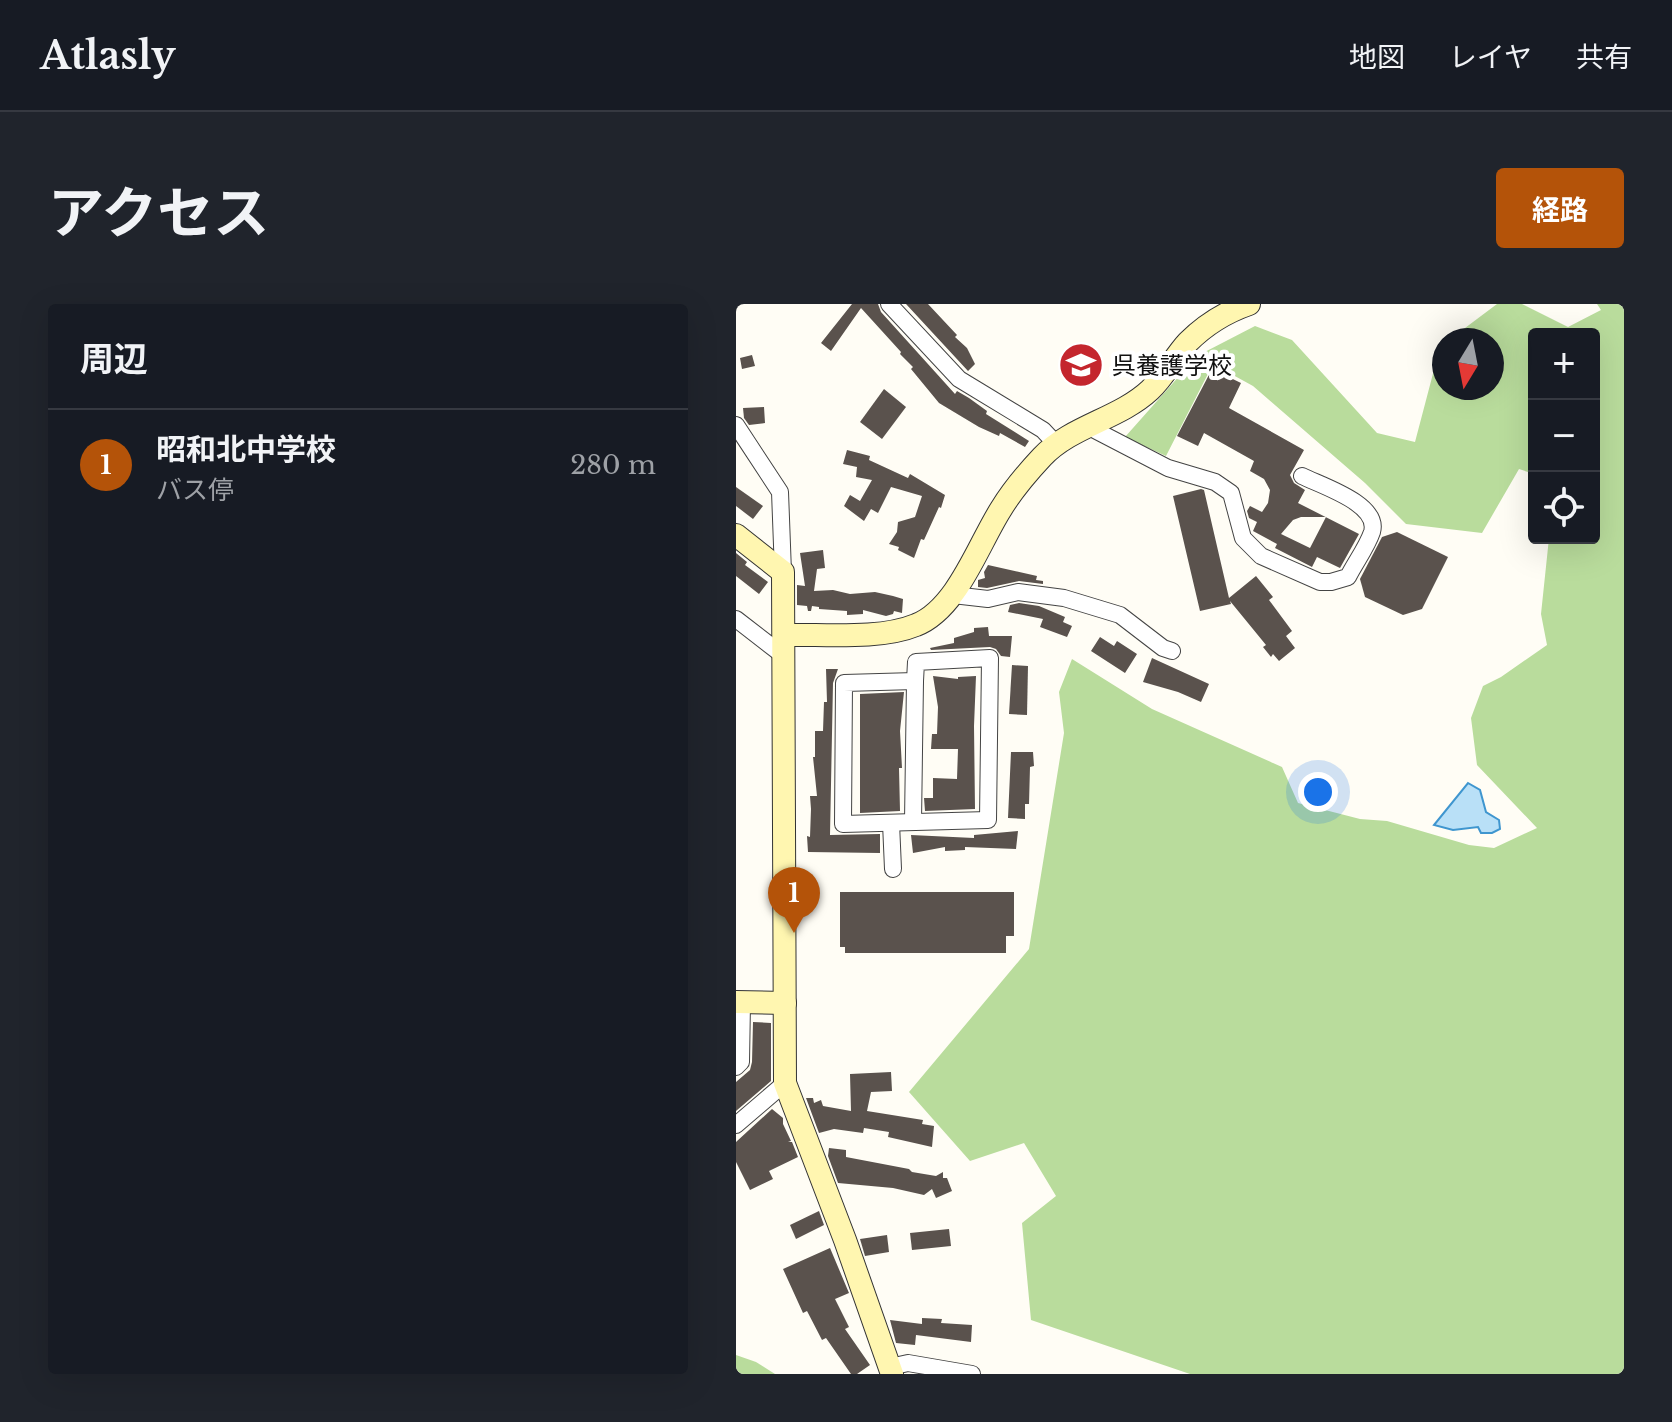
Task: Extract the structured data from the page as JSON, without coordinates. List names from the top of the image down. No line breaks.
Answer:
{"places":{"school or university":["呉養護学校"]},"north":"bottom","page":{"header":"Atlasly","nav":["地図","レイヤ","共有"],"title":"アクセス","buttons":"経路","heading":"周辺","map_buttons":["+","−"],"list":[{"mark":"1","name":"昭和北中学校","note":"バス停","value":"280 m"}],"pins":"1"}}
